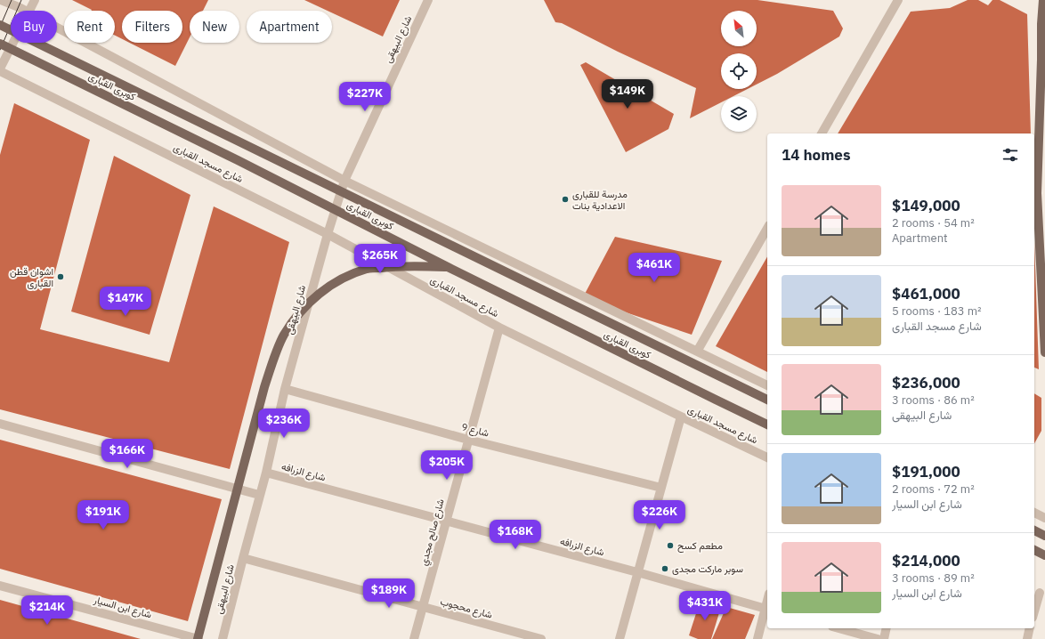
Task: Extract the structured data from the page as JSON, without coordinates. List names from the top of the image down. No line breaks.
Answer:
{"streets":{"main road":["كوبرى القبارى"],"street":["شارع البيهقى","شارع مسجد القبارى","شارع 9","شارع الزرافه","شارع صالح مجدي","شارع ابن السيار","شارع محجوب"]},"crossings":[["شارع البيهقى","شارع مسجد القبارى"],["شارع البيهقى","شارع 9"],["شارع البيهقى","شارع الزرافه"],["شارع البيهقى","شارع محجوب"],["شارع مسجد القبارى","شارع صالح مجدي"],["شارع 9","شارع صالح مجدي"],["شارع الزرافه","شارع صالح مجدي"],["شارع صالح مجدي","شارع محجوب"]],"places":["مدرسة للقبارى الاعدادية بنات","اشوان قطن القبارى","مطعم كسح","سوبر ماركت مجدى"],"north":"top left","page":{"chip":["Buy","Rent","Filters","New","Apartment"],"price":["$149K","$227K","$265K","$461K","$147K","$236K","$166K","$205K","$191K","$226K","$168K","$189K","$431K","$214K"],"heading":"14 homes","list":[{"name":"$149,000","note":"2 rooms · 54 m² · Apartment"},{"name":"$461,000","note":"5 rooms · 183 m² · شارع مسجد القبارى"},{"name":"$236,000","note":"3 rooms · 86 m² · شارع البيهقى"},{"name":"$191,000","note":"2 rooms · 72 m² · شارع ابن السيار"},{"name":"$214,000","note":"3 rooms · 89 m² · شارع ابن السيار"}]}}
